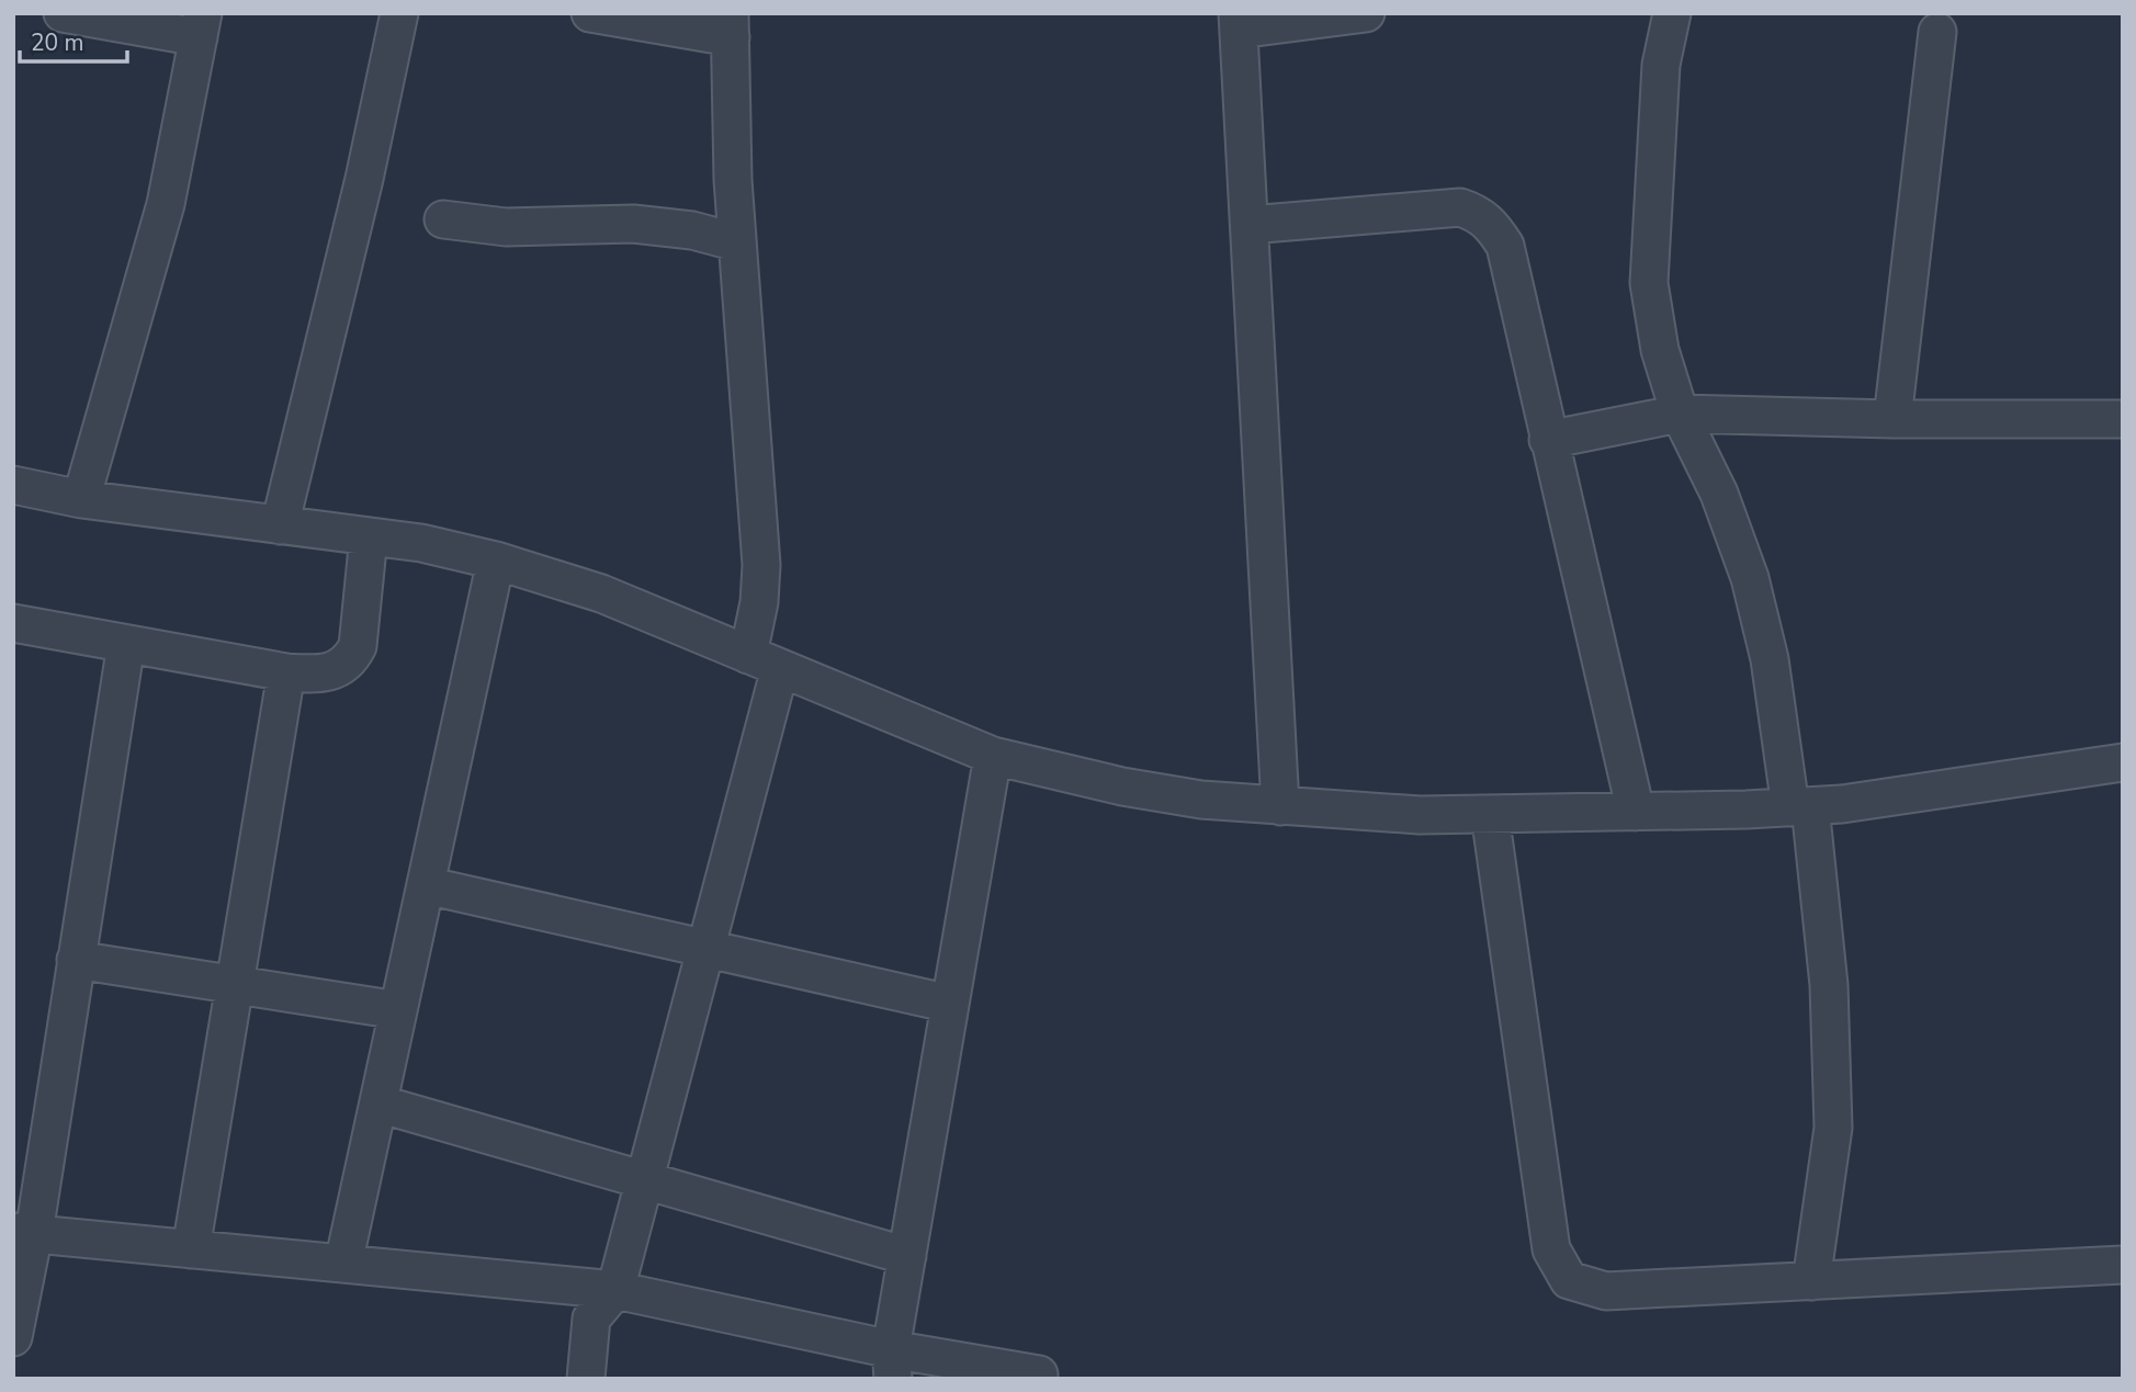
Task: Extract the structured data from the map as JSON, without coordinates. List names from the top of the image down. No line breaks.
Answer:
{"scale_bar":"20 m"}
